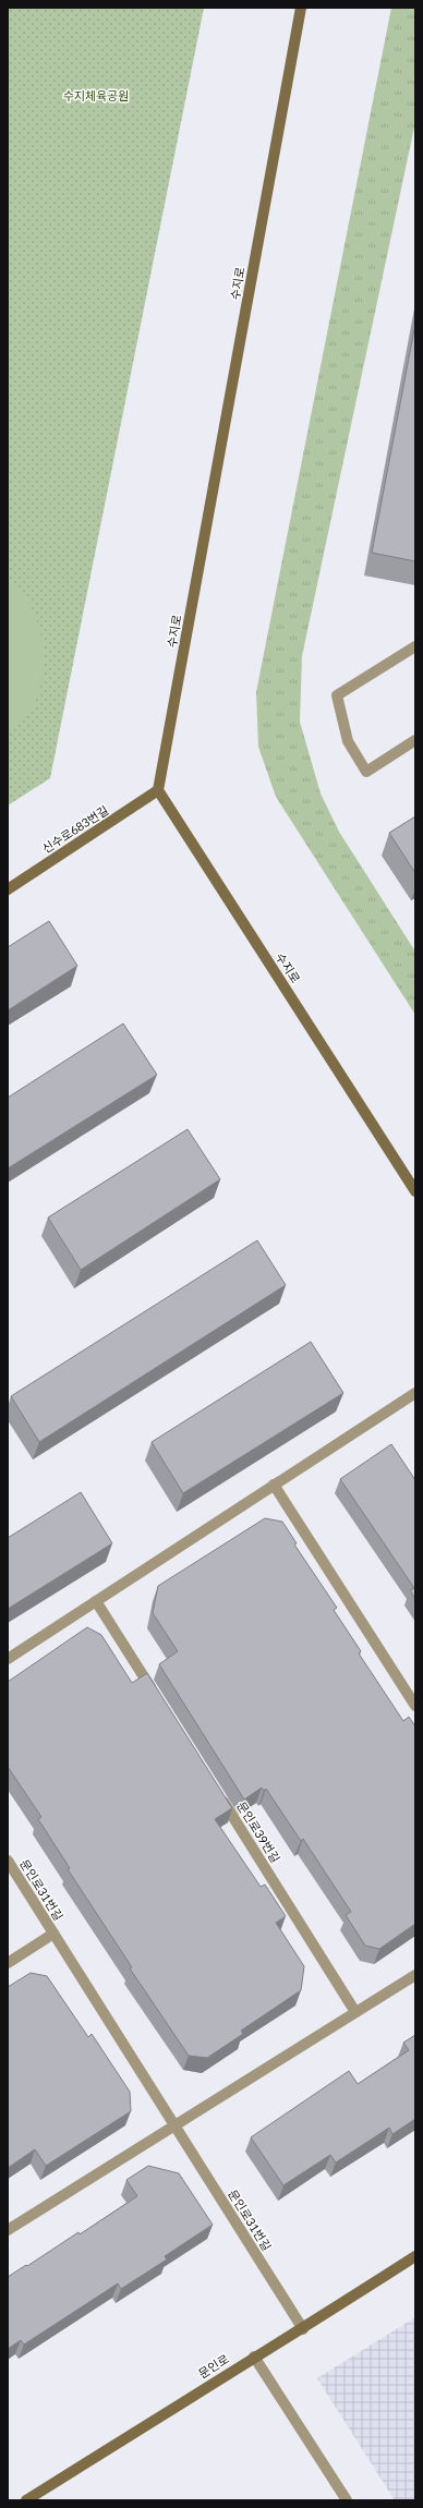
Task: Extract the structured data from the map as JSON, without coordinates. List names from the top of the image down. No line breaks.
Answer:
{"streets":{"main road":["수지로","신수로683번길","문인로"],"street":["문인로39번길","문인로31번길"]},"crossings":[["수지로","신수로683번길"],["문인로31번길","문인로"]],"parks":["수지체육공원"]}
